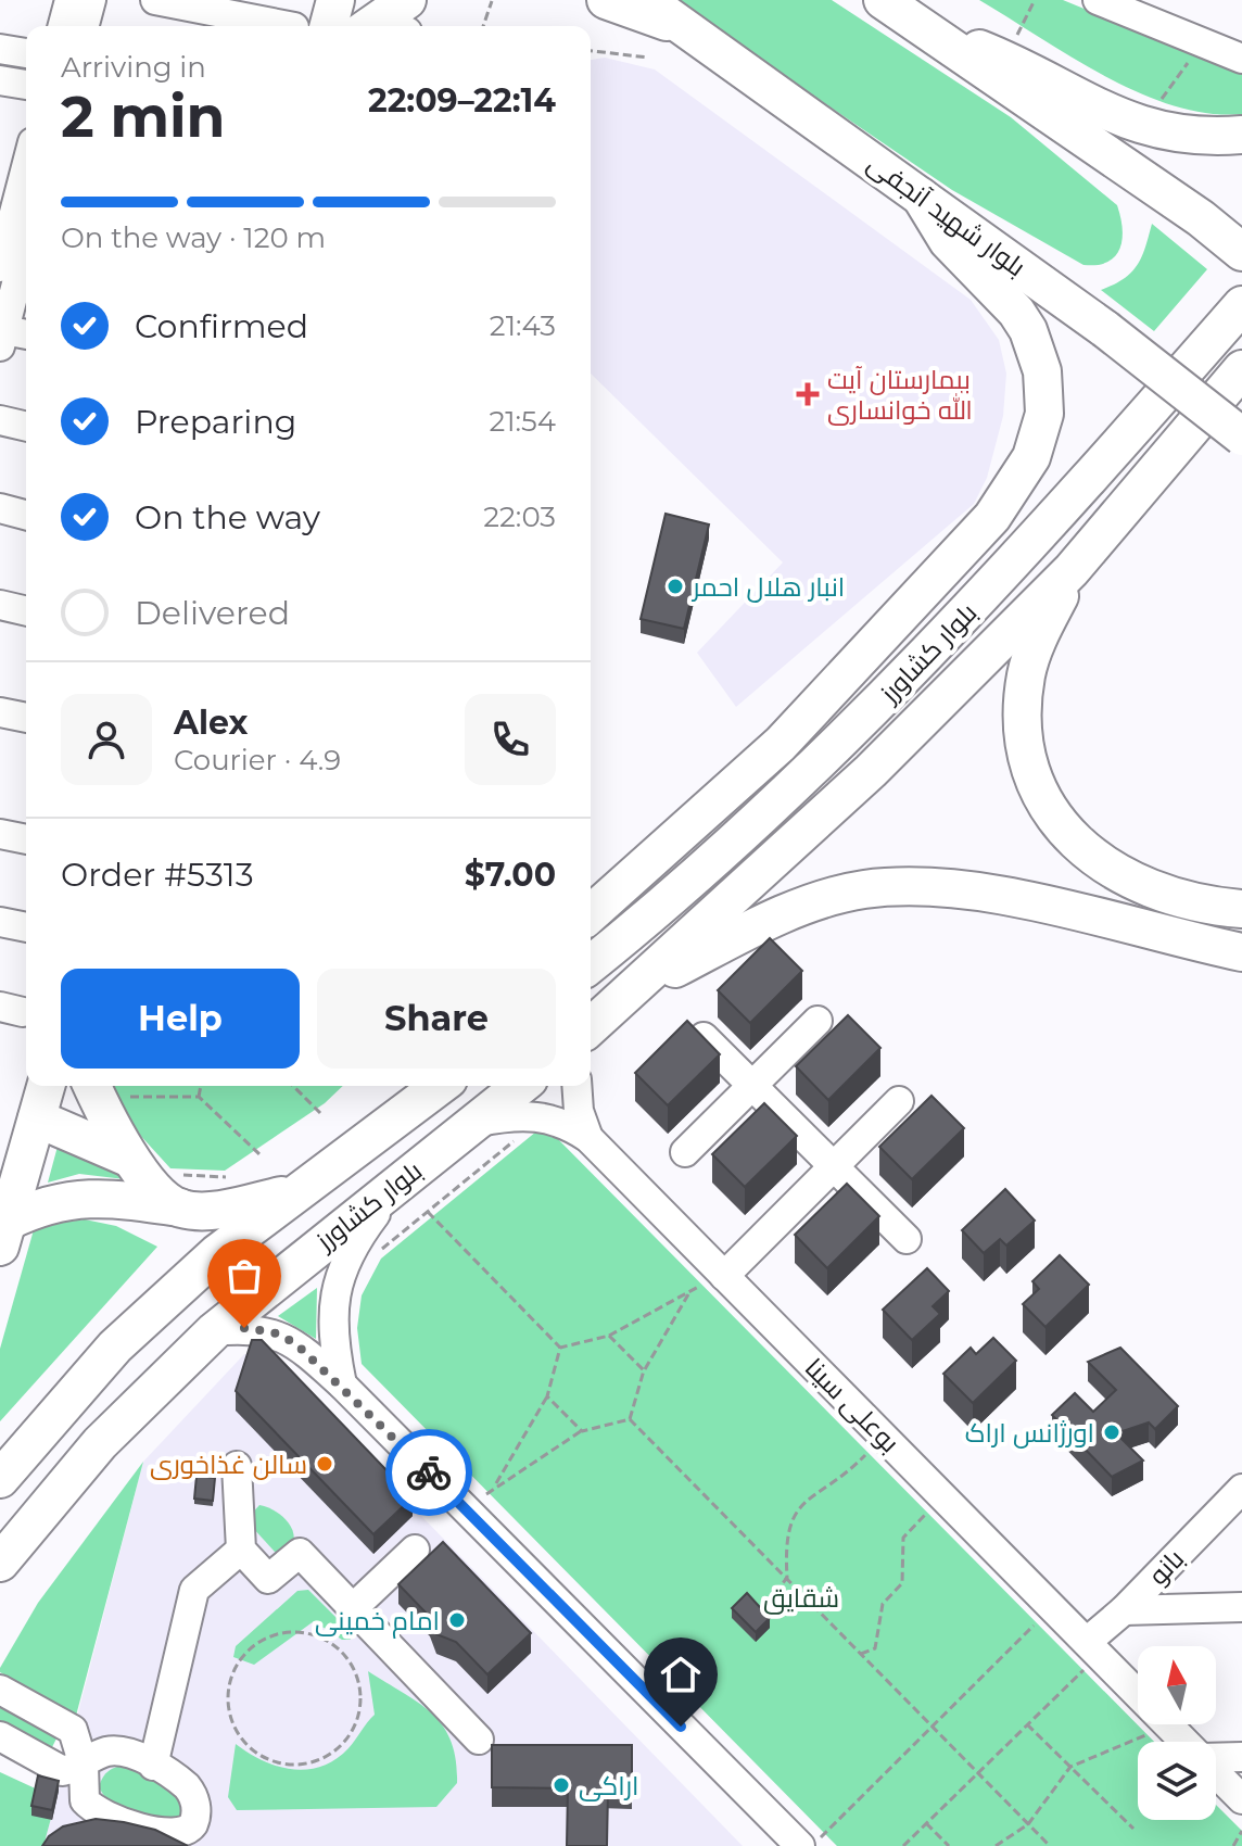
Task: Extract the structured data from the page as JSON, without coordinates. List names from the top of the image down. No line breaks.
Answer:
{"streets":{"main road":["بلوار شهید آنجفی","بلوار کشاورز"],"street":["بوعلی سینا","بانو"]},"crossings":[["بلوار کشاورز","بوعلی سینا"],["بوعلی سینا","بانو"]],"parks":["شقایق"],"places":{"health":["بیمارستان آیت الله خوانساری"],"other":["انبار هلال احمر","اورژانس اراک","سالن غذاخوری","امام خمینی","اراکی"]},"north":"top","page":{"heading":["2 min","Arriving in","22:09–22:14"],"panel":["Alex","Courier · 4.9","Order #5313","$7.00"],"bar":"On the way · 120 m","list":[["Confirmed","21:43"],["Preparing","21:54"],["On the way","22:03"],"Delivered"],"buttons":["Help","Share"]}}
